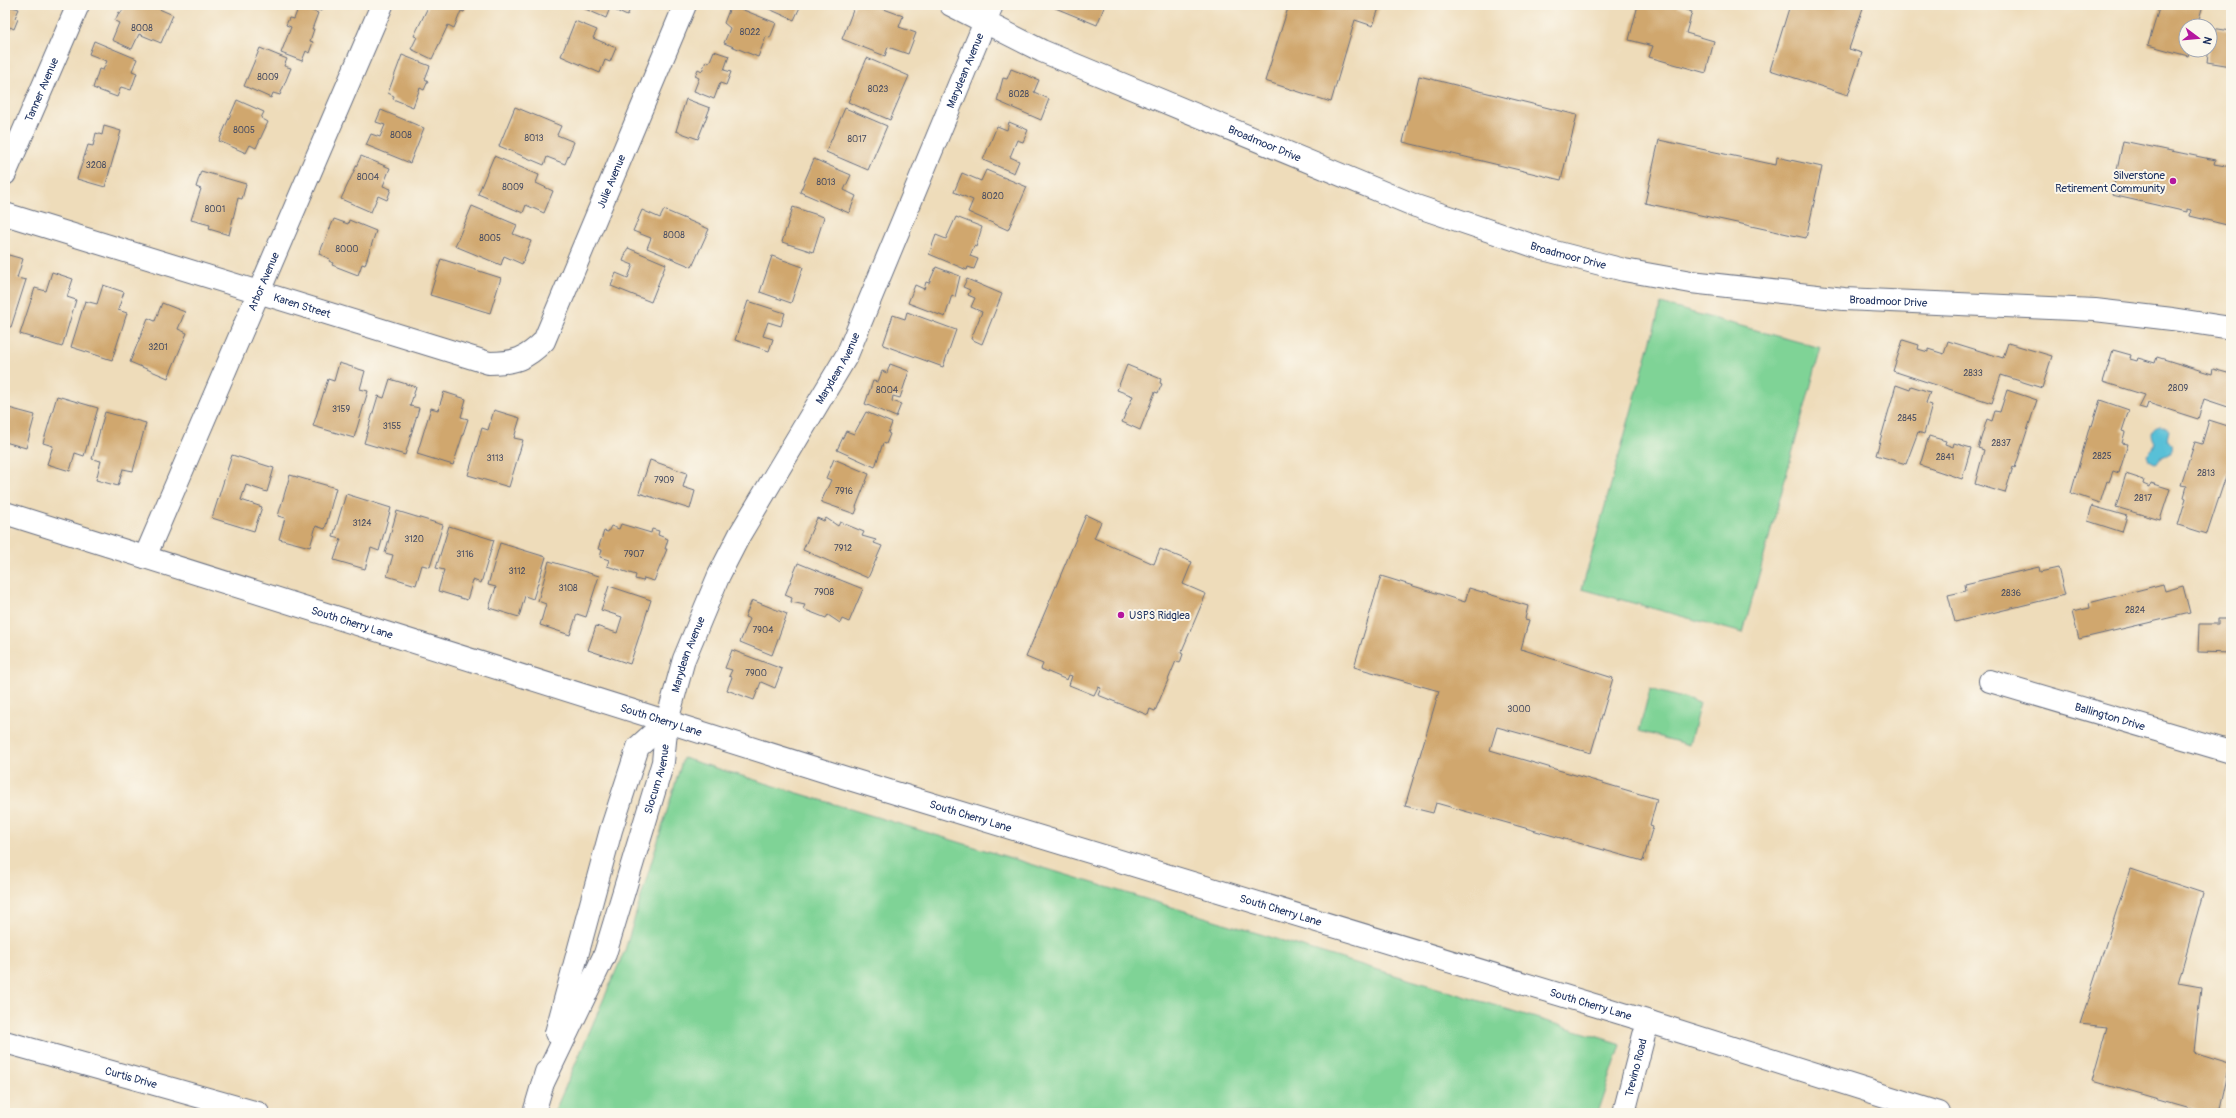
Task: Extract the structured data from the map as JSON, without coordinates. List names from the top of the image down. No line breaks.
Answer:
{"streets":{"street":["Marydean Avenue","Tanner Avenue","Broadmoor Drive","Julie Avenue","Arbor Avenue","Karen Street","South Cherry Lane","Ballington Drive","Slocum Avenue","Trevino Road","Curtis Drive"]},"crossings":[["Marydean Avenue","Broadmoor Drive"],["Marydean Avenue","South Cherry Lane"],["Marydean Avenue","Slocum Avenue"],["Julie Avenue","Karen Street"],["Arbor Avenue","Karen Street"],["Arbor Avenue","South Cherry Lane"],["South Cherry Lane","Slocum Avenue"],["South Cherry Lane","Trevino Road"]],"places":["Silverstone Retirement Community","USPS Ridglea"],"house_numbers":["8008","8022","8009","8023","8028","8005","8008","8013","8017","3208","8004","8013","8009","8020","8001","8008","8005","8000","3201","2833","2809","8004","3159","2845","3155","2837","2825","2841","3113","2813","7909","7916","2817","3124","3120","7912","3116","7907","3112","3108","7908","2836","2824","7904","7900","3000"],"north":"right"}
